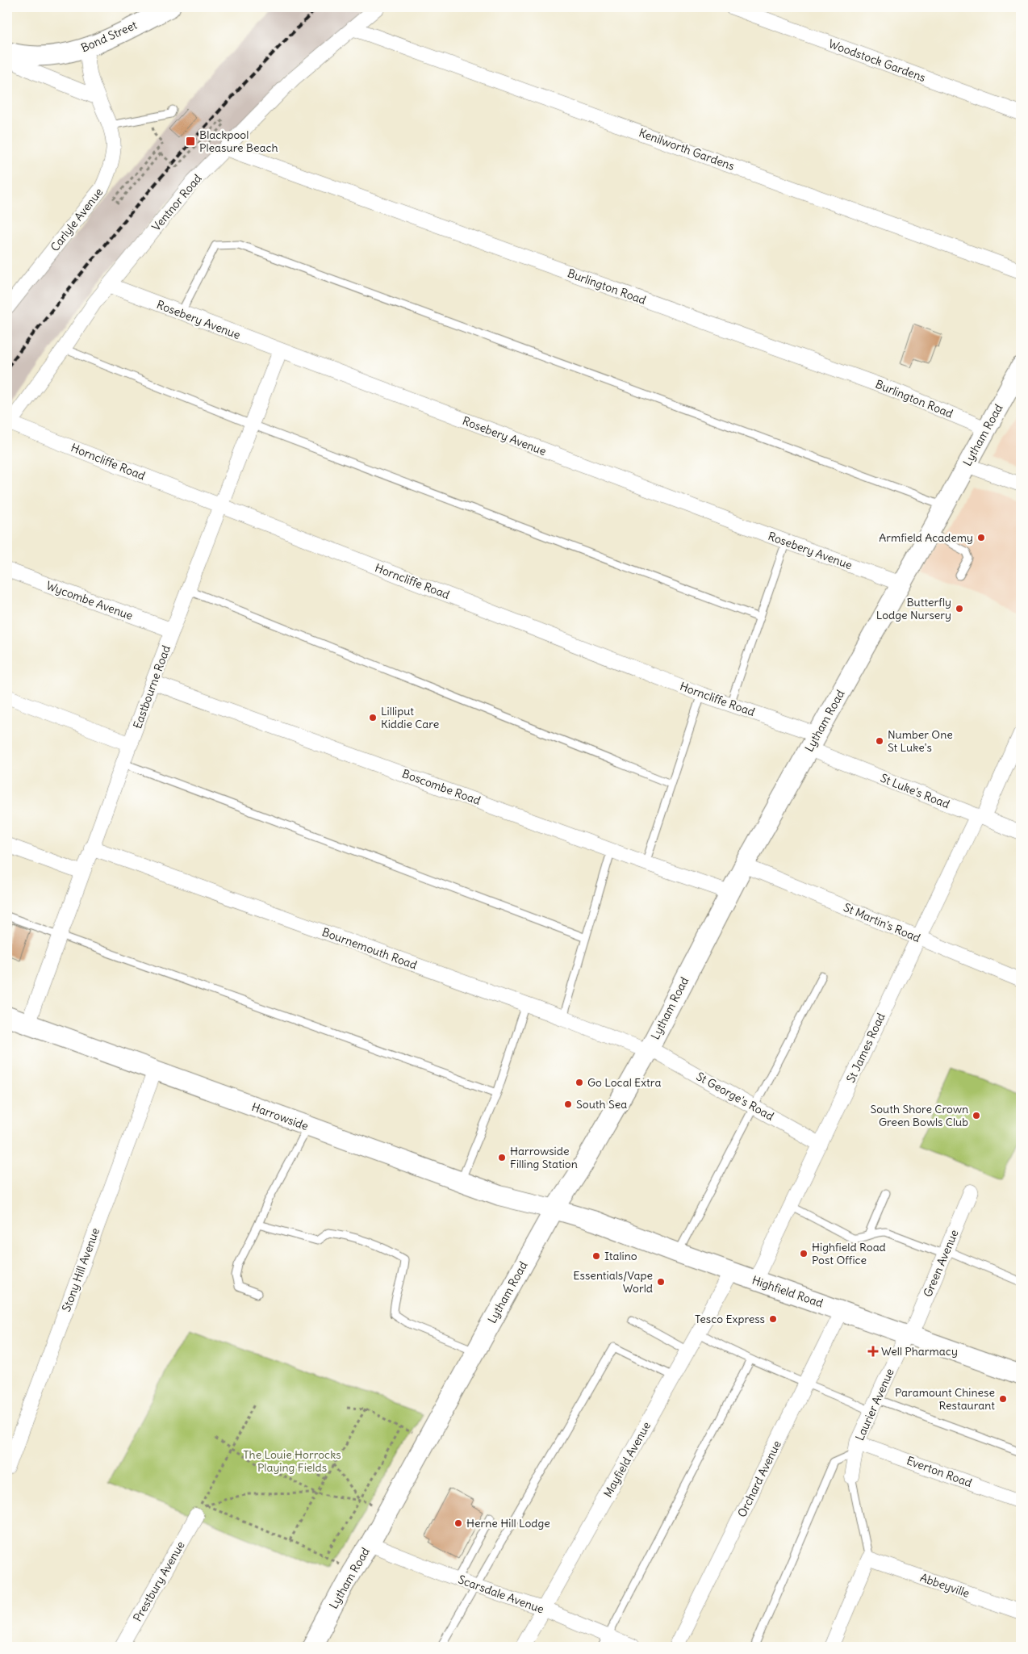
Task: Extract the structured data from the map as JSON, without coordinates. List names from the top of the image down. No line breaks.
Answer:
{"streets":{"main road":["Bond Street","Lytham Road","Harrowside","Highfield Road"],"street":["Woodstock Gardens","Kenilworth Gardens","Ventnor Road","Carlyle Avenue","Burlington Road","Rosebery Avenue","Horncliffe Road","Wycombe Avenue","Eastbourne Road","Boscombe Road","St Luke's Road","St Martin's Road","Bournemouth Road","St James Road","St George's Road","Green Avenue","Stony Hill Avenue","Laurier Avenue","Mayfield Avenue","Everton Road","Orchard Avenue","Prestbury Avenue","Abbeyville","Scarsdale Avenue"]},"crossings":[["Bond Street","Carlyle Avenue"],["Kenilworth Gardens","Ventnor Road"],["Ventnor Road","Burlington Road"],["Ventnor Road","Rosebery Avenue"],["Ventnor Road","Horncliffe Road"],["Burlington Road","Lytham Road"],["Rosebery Avenue","Lytham Road"],["Rosebery Avenue","Eastbourne Road"],["Lytham Road","Horncliffe Road"],["Lytham Road","Boscombe Road"],["Lytham Road","St Luke's Road"],["Lytham Road","St Martin's Road"],["Lytham Road","Bournemouth Road"],["Lytham Road","St George's Road"],["Lytham Road","Harrowside"],["Lytham Road","Highfield Road"],["Lytham Road","Scarsdale Avenue"],["Horncliffe Road","Eastbourne Road"],["Horncliffe Road","St Luke's Road"],["Wycombe Avenue","Eastbourne Road"],["Eastbourne Road","Boscombe Road"],["Eastbourne Road","Bournemouth Road"],["Eastbourne Road","Harrowside"],["St Luke's Road","St James Road"],["St Martin's Road","St James Road"],["Bournemouth Road","St George's Road"],["St James Road","St George's Road"],["St James Road","Highfield Road"],["Harrowside","Stony Hill Avenue"],["Harrowside","Highfield Road"],["Green Avenue","Highfield Road"],["Green Avenue","Laurier Avenue"],["Highfield Road","Laurier Avenue"],["Highfield Road","Mayfield Avenue"],["Highfield Road","Orchard Avenue"],["Laurier Avenue","Everton Road"],["Mayfield Avenue","Scarsdale Avenue"]],"parks":["The Louie Horrocks Playing Fields"],"places":{"transit":["Blackpool Pleasure Beach"],"other":["Armfield Academy","Butterfly Lodge Nursery","Lilliput Kiddie Care","Number One St Luke's","Go Local Extra","South Sea","South Shore Crown Green Bowls Club","Harrowside Filling Station","Highfield Road Post Office","Italino","Essentials/Vape World","Tesco Express","Paramount Chinese Restaurant","Herne Hill Lodge"],"health":["Well Pharmacy"]}}
